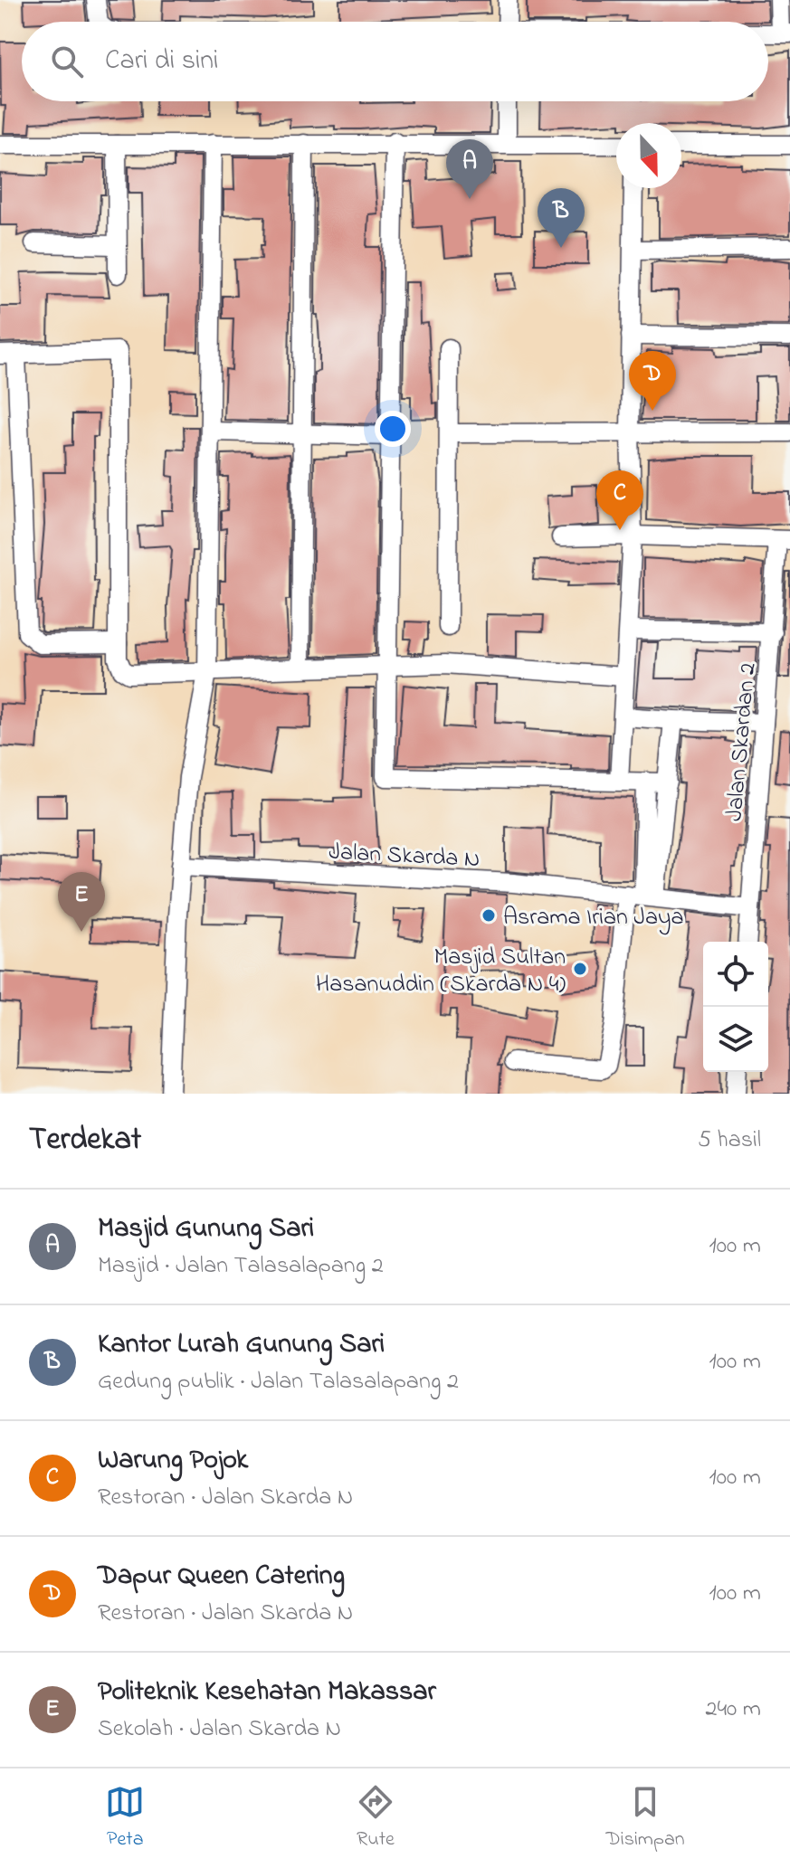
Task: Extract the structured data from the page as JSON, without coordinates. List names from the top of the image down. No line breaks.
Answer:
{"streets":{"street":["Jalan Skardan 2","Jalan Skarda N"]},"crossings":[["Jalan Skardan 2","Jalan Skarda N"]],"places":["Asrama Irian Jaya","Masjid Sultan Hasanuddin (Skarda N 4)"],"north":"bottom","page":{"search":"Cari di sini","pins":["A","B","D","C","E"],"heading":["Terdekat","5 hasil"],"list":[{"mark":"A","name":"Masjid Gunung Sari","note":"Masjid · Jalan Talasalapang 2","value":"100 m"},{"mark":"B","name":"Kantor Lurah Gunung Sari","note":"Gedung publik · Jalan Talasalapang 2","value":"100 m"},{"mark":"C","name":"Warung Pojok","note":"Restoran · Jalan Skarda N","value":"100 m"},{"mark":"D","name":"Dapur Queen Catering","note":"Restoran · Jalan Skarda N","value":"100 m"},{"mark":"E","name":"Politeknik Kesehatan Makassar","note":"Sekolah · Jalan Skarda N","value":"240 m"}],"nav":["Peta","Rute","Disimpan"]}}
